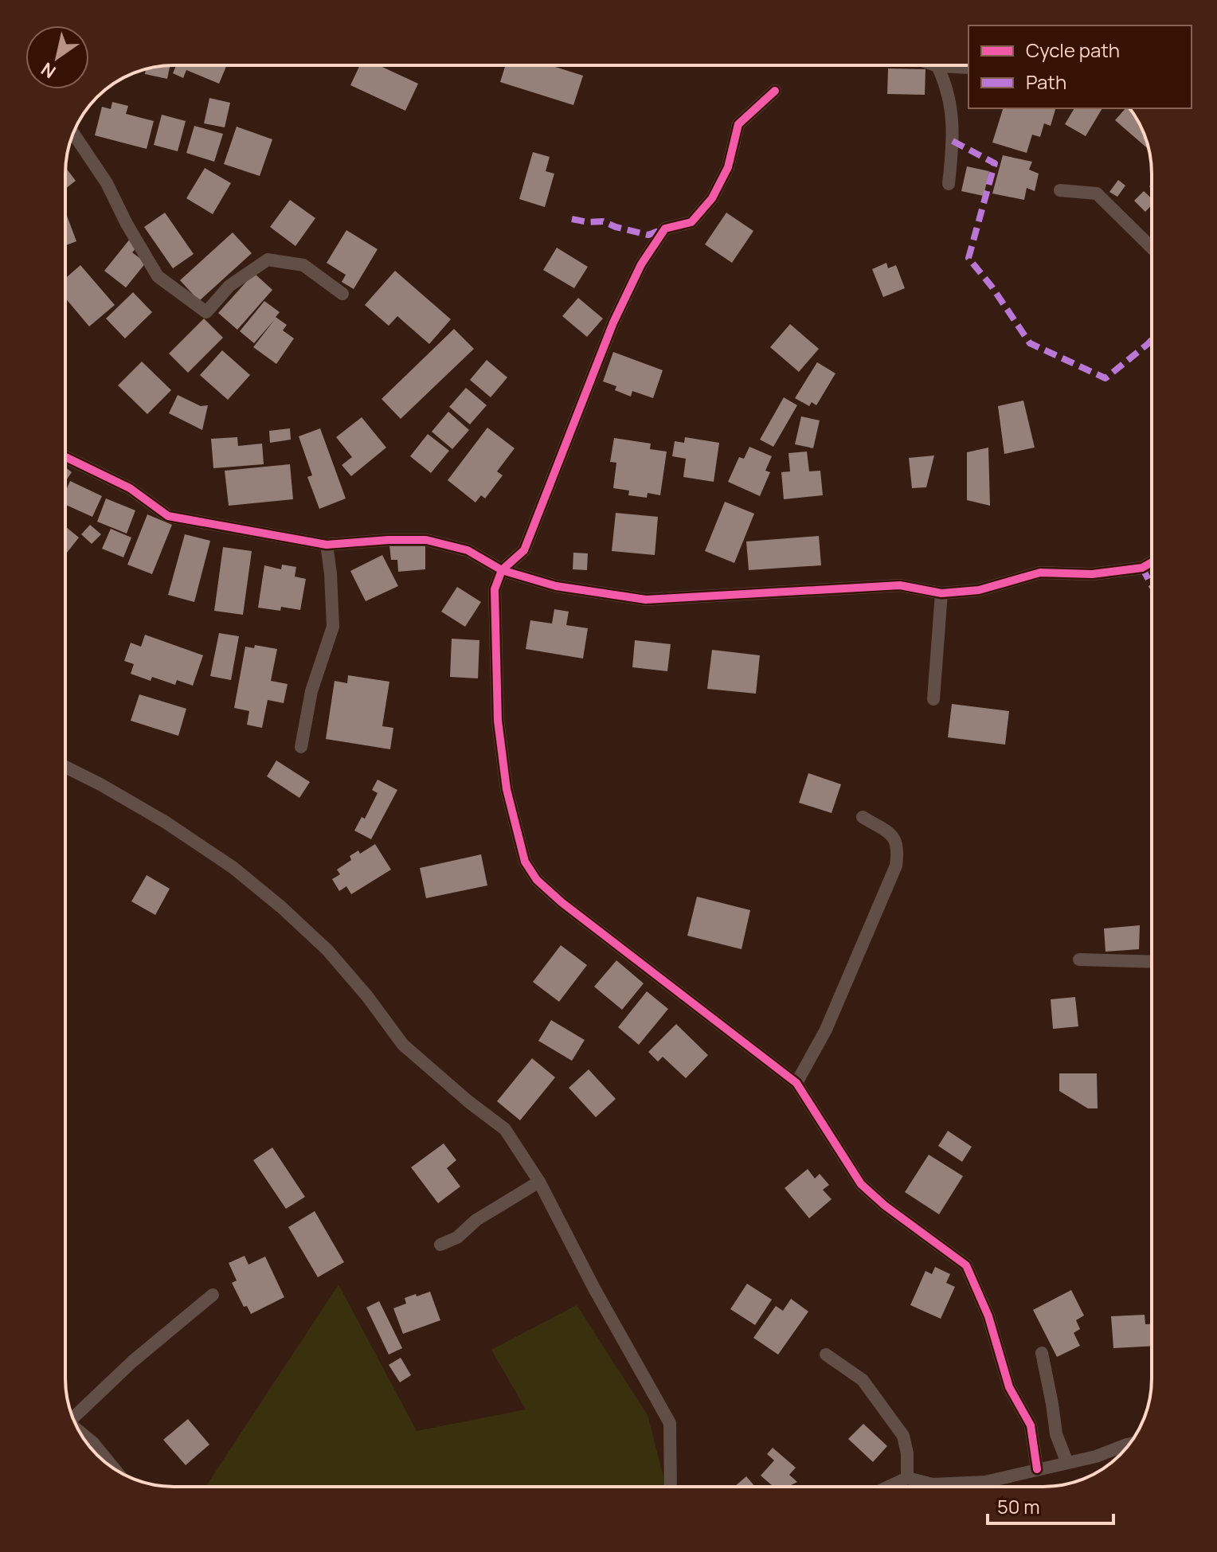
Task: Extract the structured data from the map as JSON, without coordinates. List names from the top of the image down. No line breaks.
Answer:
{"legend":["Cycle path","Path"],"scale_bar":"50 m","north":"bottom left"}
